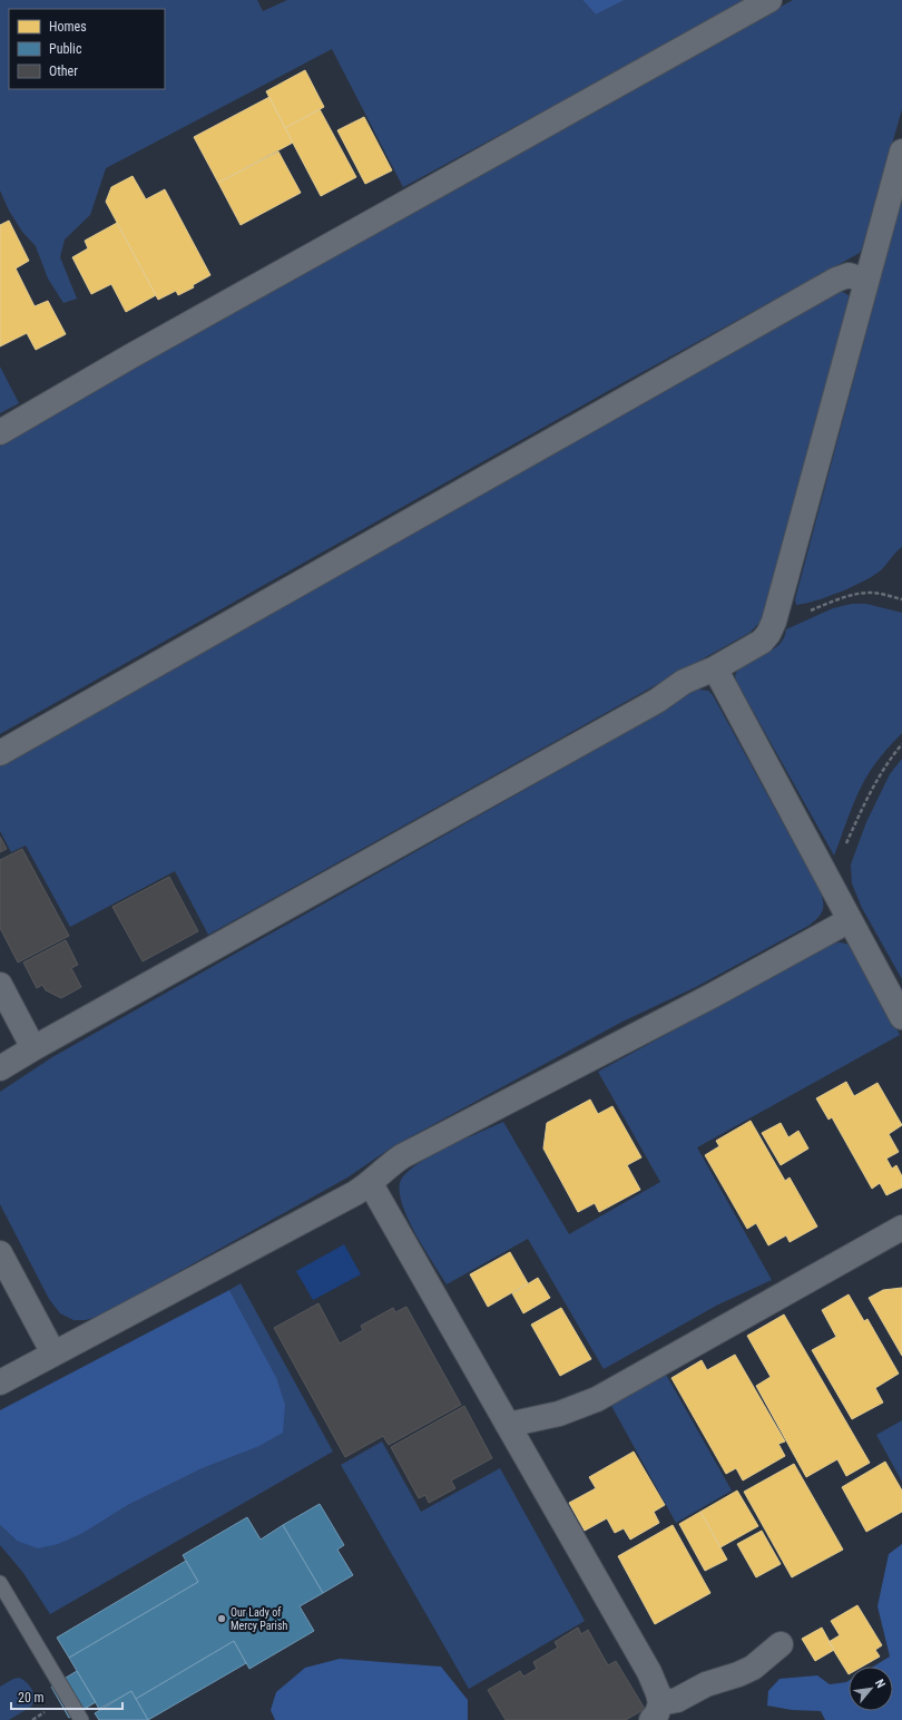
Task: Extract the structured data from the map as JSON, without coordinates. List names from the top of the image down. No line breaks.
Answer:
{"places":["Our Lady of Mercy Parish"],"legend":["Homes","Public","Other"],"scale_bar":"20 m","north":"top right"}
